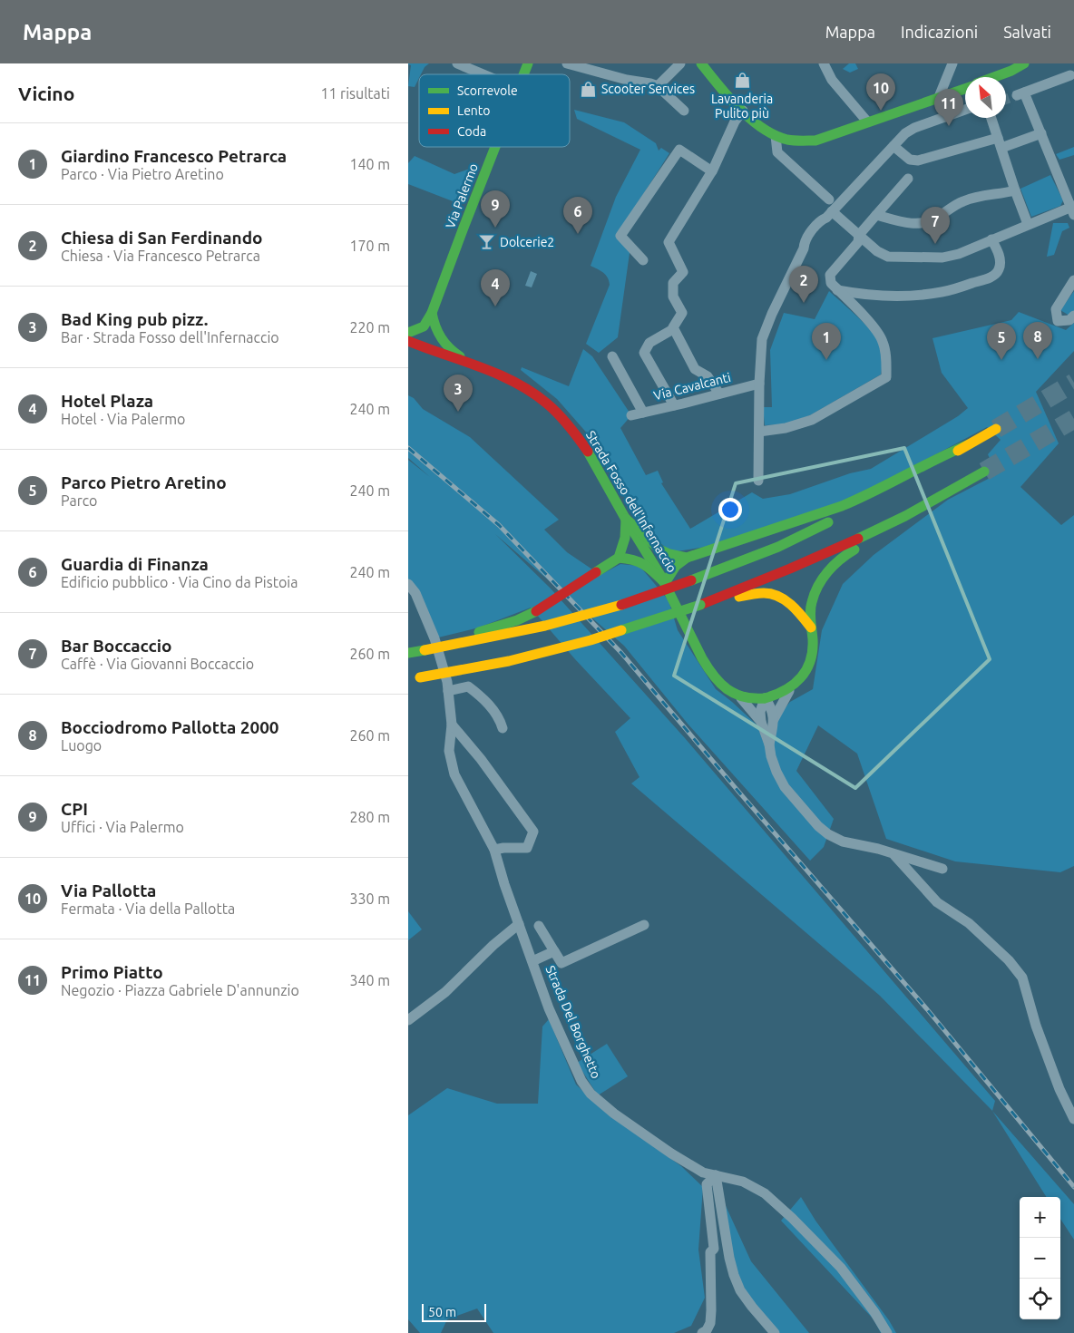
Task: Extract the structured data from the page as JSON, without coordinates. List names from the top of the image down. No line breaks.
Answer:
{"streets":{"main road":["Via Palermo","Strada Fosso dell'Infernaccio"],"street":["Via Cavalcanti","Strada Del Borghetto"]},"places":{"shop":["Lavanderia Pulito più","Scooter Services"],"bar":["Dolcerie2"]},"legend":["Scorrevole","Lento","Coda"],"scale_bar":"50 m","north":"top left","page":{"header":"Mappa","nav":["Mappa","Indicazioni","Salvati"],"heading":["Vicino","11 risultati"],"pins":["10","11","9","6","7","2","4","8","1","5","3"],"list":[{"mark":"1","name":"Giardino Francesco Petrarca","note":"Parco · Via Pietro Aretino","value":"140 m"},{"mark":"2","name":"Chiesa di San Ferdinando","note":"Chiesa · Via Francesco Petrarca","value":"170 m"},{"mark":"3","name":"Bad King pub pizz.","note":"Bar · Strada Fosso dell'Infernaccio","value":"220 m"},{"mark":"4","name":"Hotel Plaza","note":"Hotel · Via Palermo","value":"240 m"},{"mark":"5","name":"Parco Pietro Aretino","note":"Parco","value":"240 m"},{"mark":"6","name":"Guardia di Finanza","note":"Edificio pubblico · Via Cino da Pistoia","value":"240 m"},{"mark":"7","name":"Bar Boccaccio","note":"Caffè · Via Giovanni Boccaccio","value":"260 m"},{"mark":"8","name":"Bocciodromo Pallotta 2000","note":"Luogo","value":"260 m"},{"mark":"9","name":"CPI","note":"Uffici · Via Palermo","value":"280 m"},{"mark":"10","name":"Via Pallotta","note":"Fermata · Via della Pallotta","value":"330 m"},{"mark":"11","name":"Primo Piatto","note":"Negozio · Piazza Gabriele D'annunzio","value":"340 m"}],"map_buttons":["+","−"],"scale":"50 m"}}
